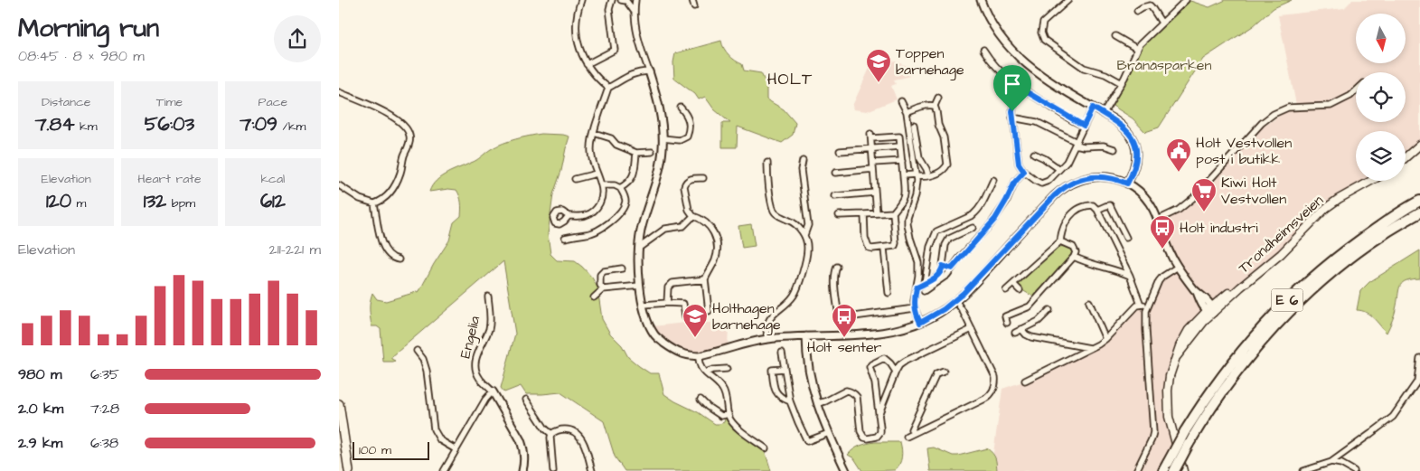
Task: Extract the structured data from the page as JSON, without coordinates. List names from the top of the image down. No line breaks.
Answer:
{"streets":{"highway":["E 6"],"main road":["Trondheimsveien"],"street":["Engelia"]},"districts":["HOLT"],"parks":["Brånåsparken"],"places":{"school or university":["Toppen barnehage","Holthagen barnehage"],"public building":["Holt Vestvollen post i butikk"],"supermarket":["Kiwi Holt Vestvollen"],"bus stop":["Holt industri","Holt senter"]},"scale_bar":"100 m","north":"bottom","page":{"heading":["Morning run","08:45 · 8 × 980 m"],"stats":[["Distance","7.84 km"],["Time","56:03"],["Pace","7:09 /km"],["Elevation","120 m"],["Heart rate","132 bpm"],["kcal","612"]],"chart":["Elevation","211–221 m"],"list":[{"name":"980 m","note":"6:35"},{"name":"2.0 km","note":"7:28"},{"name":"2.9 km","note":"6:38"}],"scale":"100 m"}}
